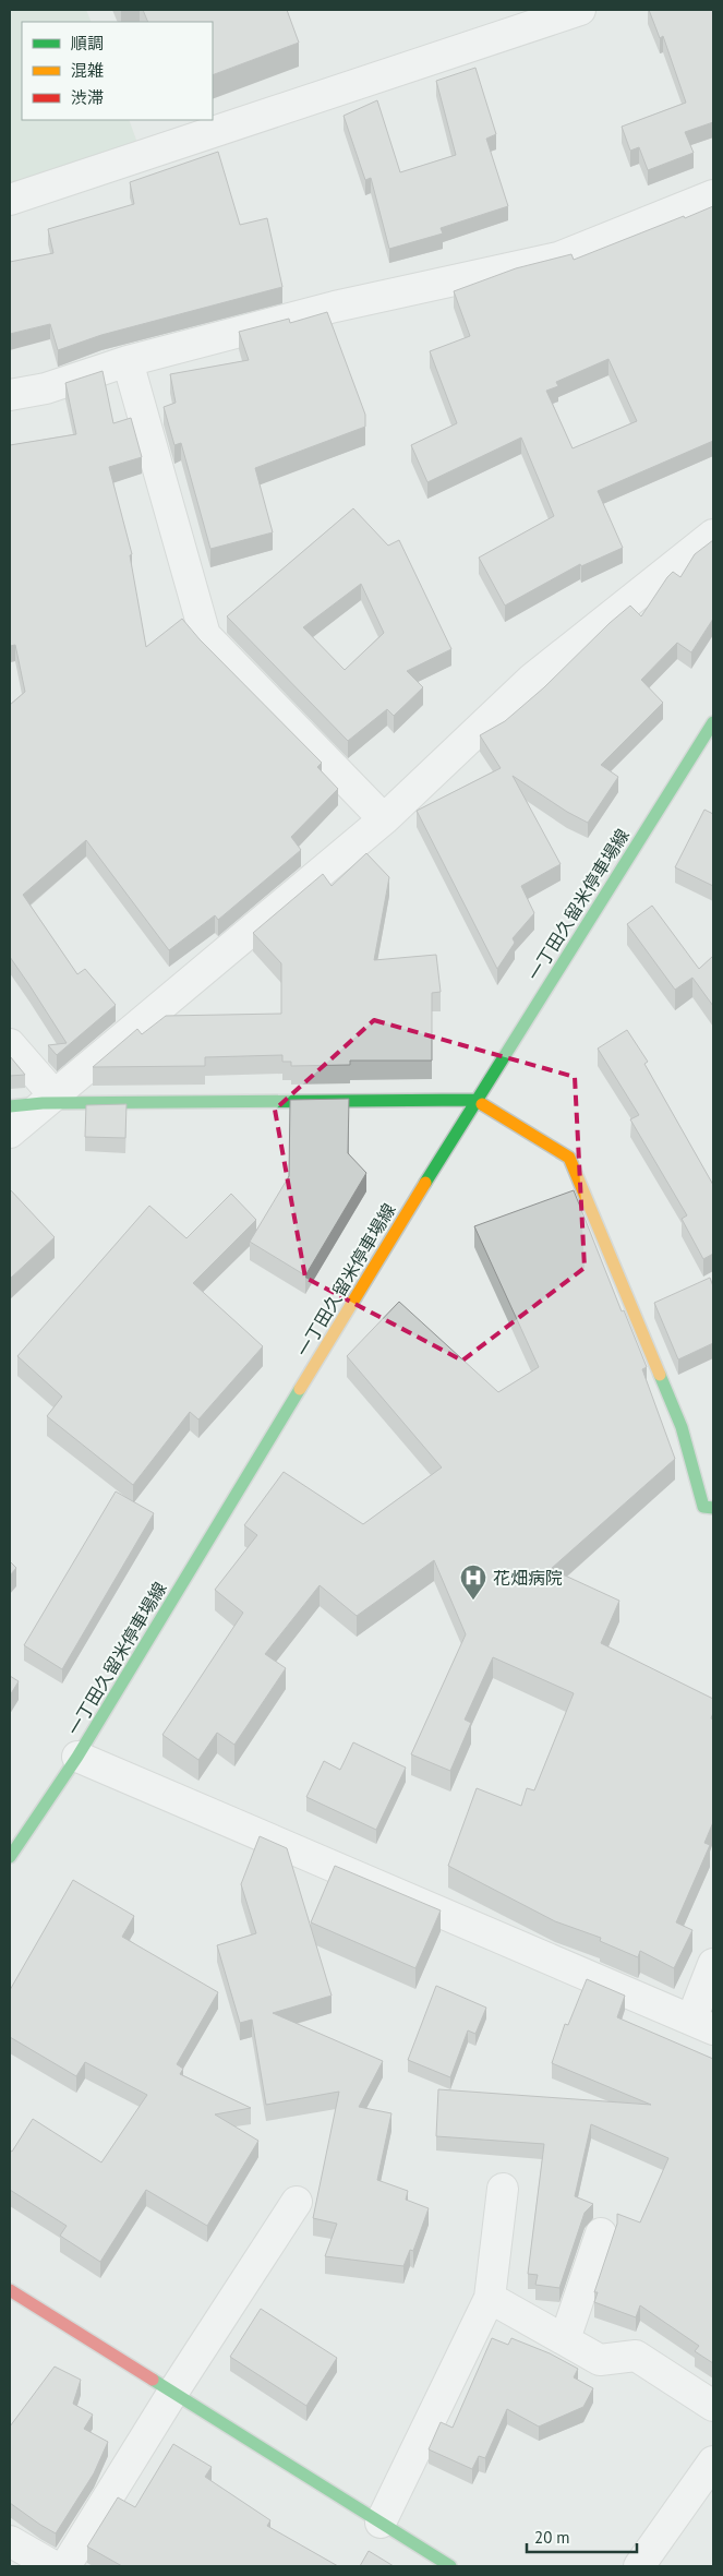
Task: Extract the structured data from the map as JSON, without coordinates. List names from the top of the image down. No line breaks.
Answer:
{"streets":{"street":["一丁田久留米停車場線"]},"places":{"hospital":["花畑病院"]},"legend":["順調","混雑","渋滞"],"scale_bar":"20 m"}
